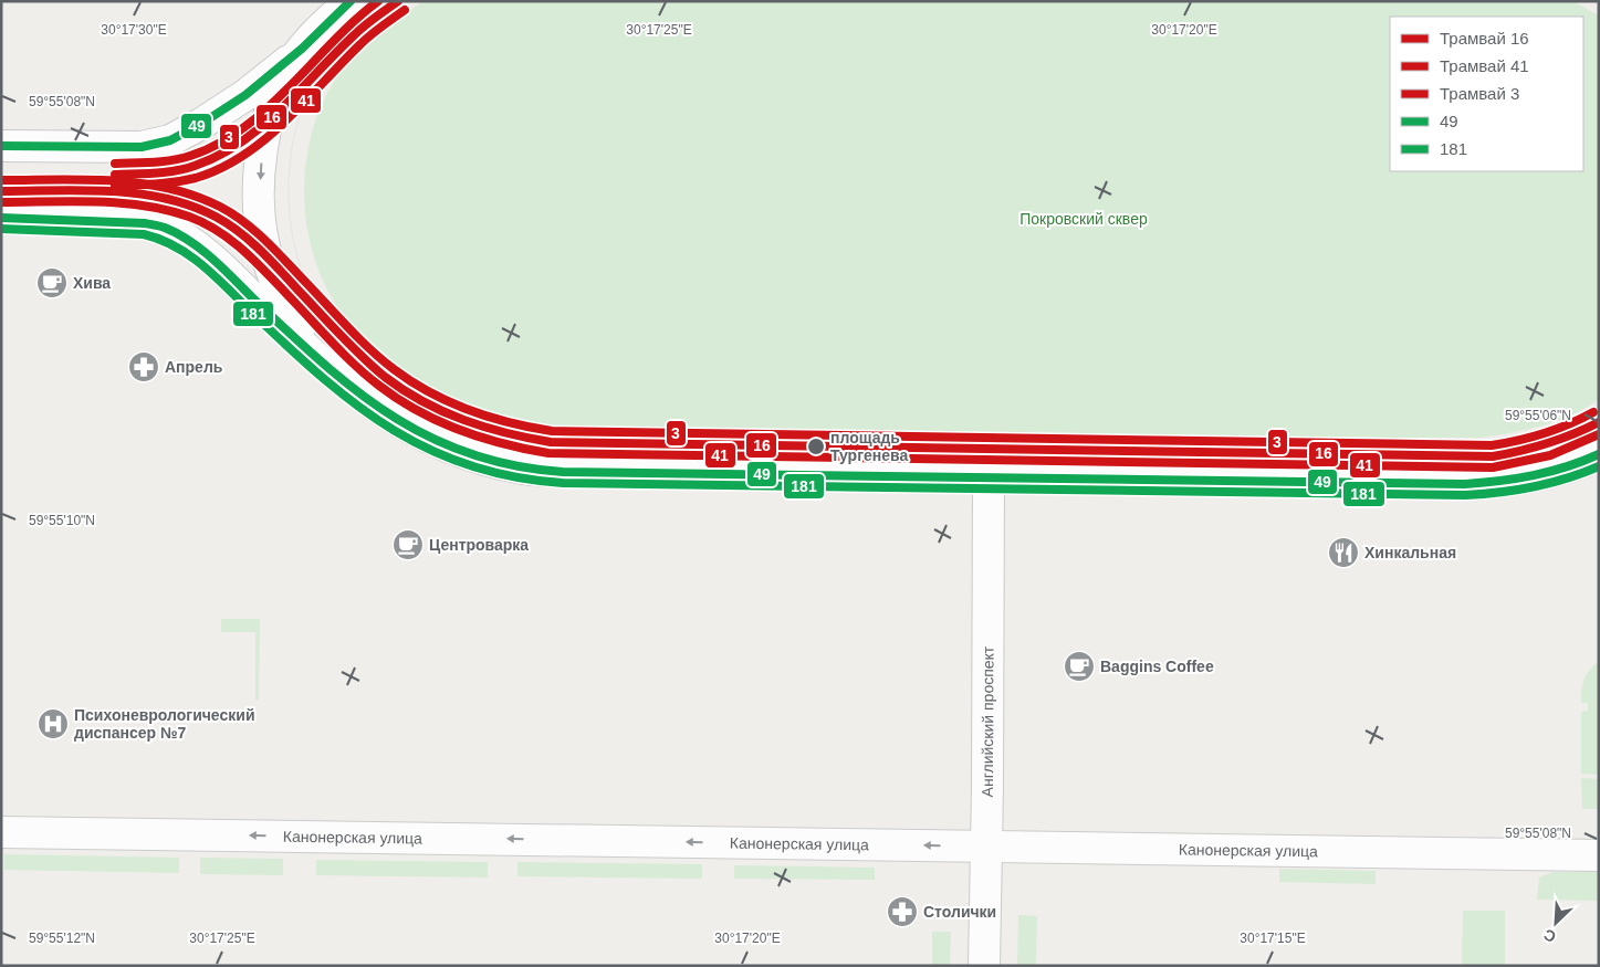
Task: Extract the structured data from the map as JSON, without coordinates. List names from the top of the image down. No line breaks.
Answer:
{"streets":{"street":["Английский проспект","Канонерская улица"]},"crossings":[["Английский проспект","Канонерская улица"]],"one_way":["Канонерская улица"],"parks":["Покровский сквер"],"places":{"cafe":["Хива","Центроварка","Baggins Coffee"],"pharmacy":["Апрель","Столички"],"other":["площадь Тургенева"],"restaurant":["Хинкальная"],"hospital":["Психоневрологический диспансер №7"]},"lines":["tram line 16","tram line 3","transit line 49","tram line 41","transit line 181"],"legend":["Трамвай 16","Трамвай 41","Трамвай 3","49","181"],"north":"bottom left","coordinates":["30°17'30\"E","30°17'20\"E","30°17'25\"E","59°55'08\"N","59°55'06\"N","59°55'10\"N","30°17'15\"E","59°55'12\"N"]}
